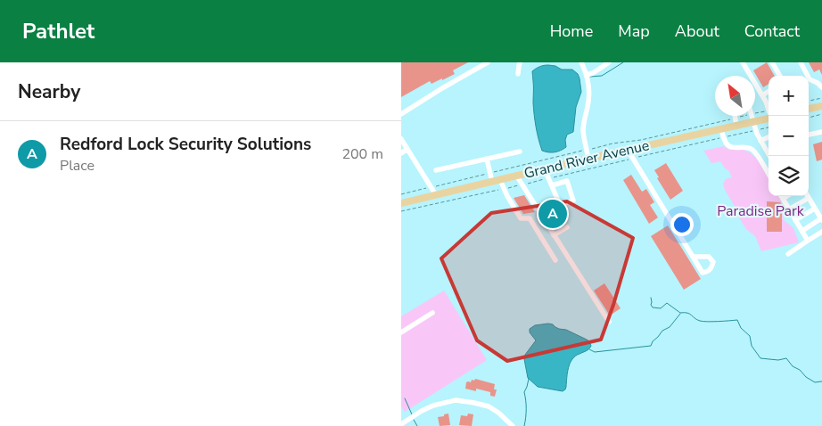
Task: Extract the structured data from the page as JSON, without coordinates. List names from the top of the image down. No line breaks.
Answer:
{"streets":{"main road":["Grand River Avenue"]},"parks":["Paradise Park"],"north":"top left","page":{"header":"Pathlet","nav":["Home","Map","About","Contact"],"heading":"Nearby","map_buttons":["+","−"],"list":[{"mark":"A","name":"Redford Lock Security Solutions","note":"Place","value":"200 m"}],"pins":"A"}}
